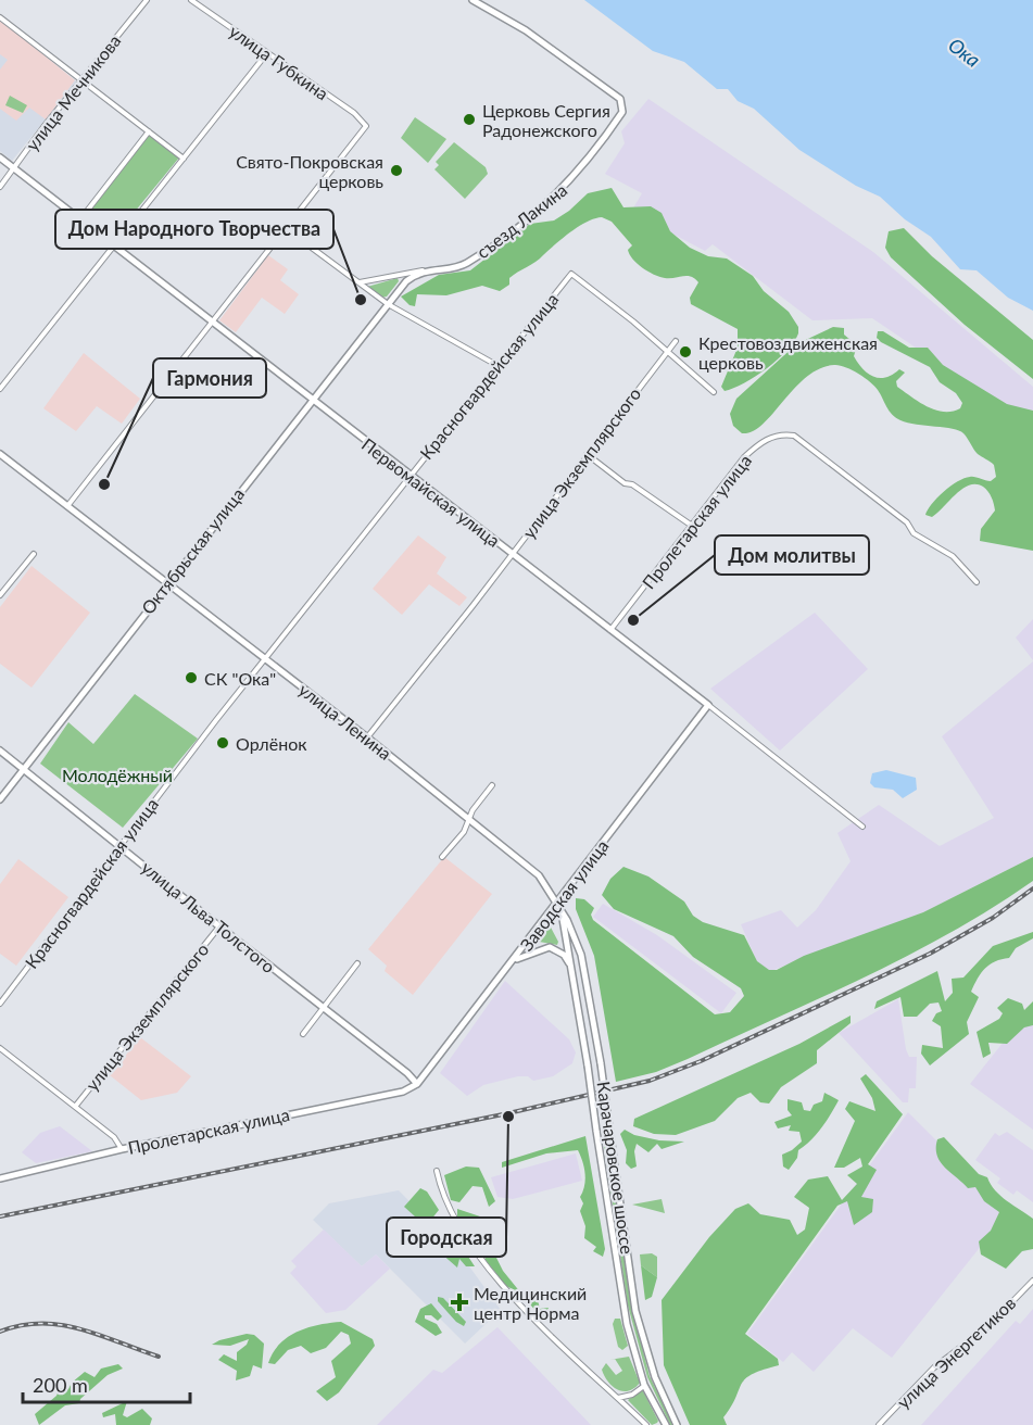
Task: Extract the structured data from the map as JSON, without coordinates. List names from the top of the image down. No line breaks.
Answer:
{"streets":{"street":["улица Губкина","улица Мечникова","съезд Лакина","Красногвардейская улица","улица Экземплярского","Первомайская улица","Пролетарская улица","Октябрьская улица","улица Ленина","Заводская улица","улица Льва Толстого","Карачаровское шоссе","улица Энергетиков"]},"crossings":[["улица Мечникова","Первомайская улица"],["Красногвардейская улица","улица Экземплярского"],["Красногвардейская улица","Первомайская улица"],["Красногвардейская улица","улица Ленина"],["Красногвардейская улица","улица Льва Толстого"],["улица Экземплярского","Первомайская улица"],["улица Экземплярского","улица Ленина"],["улица Экземплярского","улица Льва Толстого"],["Первомайская улица","Пролетарская улица"],["Первомайская улица","Октябрьская улица"],["Первомайская улица","Заводская улица"],["Пролетарская улица","Заводская улица"],["Пролетарская улица","улица Льва Толстого"],["Октябрьская улица","улица Ленина"],["Октябрьская улица","улица Льва Толстого"],["улица Ленина","Заводская улица"],["улица Ленина","Карачаровское шоссе"],["Заводская улица","улица Льва Толстого"],["Заводская улица","Карачаровское шоссе"]],"water":["Ока"],"parks":["Молодёжный"],"places":{"other":["Церковь Сергия Радонежского","Свято-Покровская церковь","Дом Народного Творчества","Крестовоздвиженская церковь","Гармония","Дом молитвы","СК \"Ока\"","Орлёнок","Городская"],"health":["Медицинский центр Норма"]},"scale_bar":"200 m"}
